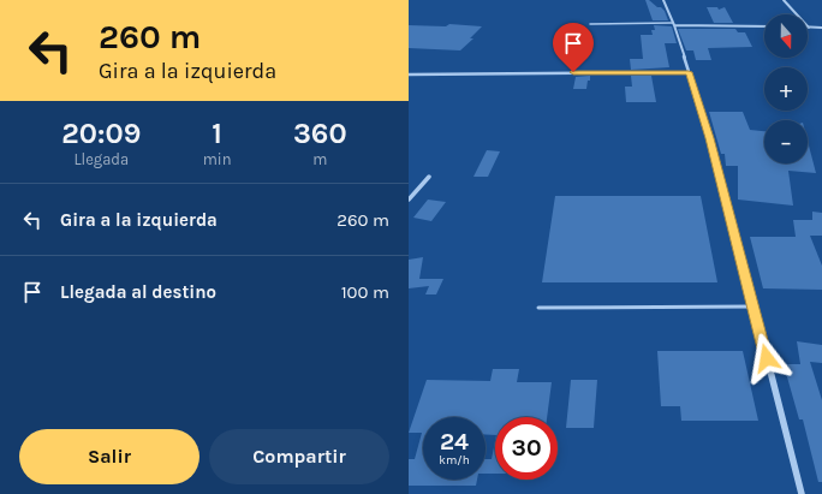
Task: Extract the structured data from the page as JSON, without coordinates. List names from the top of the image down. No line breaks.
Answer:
{"north":"bottom","page":{"turn":["260 m","Gira a la izquierda"],"map_buttons":["+","−"],"eta":["20:09","Llegada","1","min","360","m"],"list":[{"name":"Gira a la izquierda","value":"260 m"},{"name":"Llegada al destino","value":"100 m"}],"speed":"24 km/h","limit":"30","buttons":["Salir","Compartir"]}}
